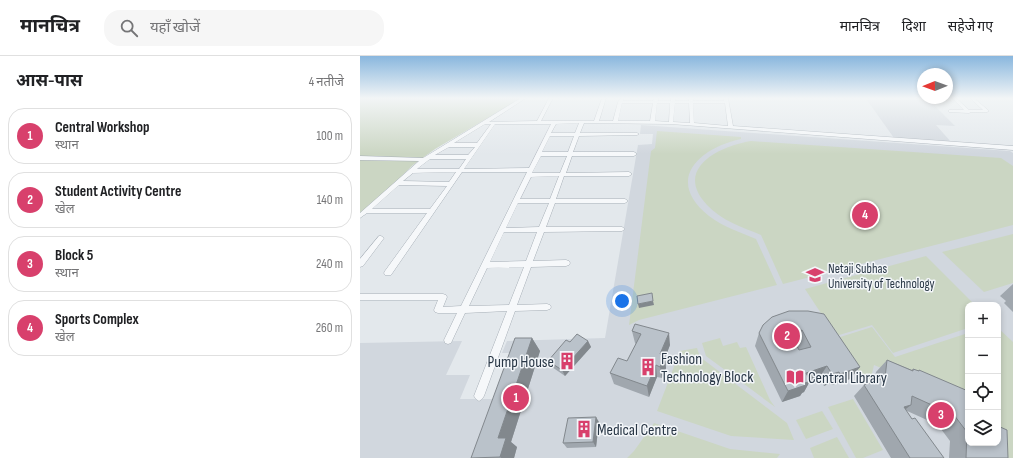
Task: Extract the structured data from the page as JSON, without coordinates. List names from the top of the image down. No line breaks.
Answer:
{"places":{"school or university":["Netaji Subhas University of Technology"],"building":["Pump House","Fashion Technology Block","Medical Centre"],"library":["Central Library"]},"north":"left","page":{"header":"मानचित्र","search":"यहाँ खोजें","nav":["मानचित्र","दिशा","सहेजे गए"],"heading":["आस-पास","4 नतीजे"],"list":[{"mark":"1","name":"Central Workshop","note":"स्थान","value":"100 m"},{"mark":"2","name":"Student Activity Centre","note":"खेल","value":"140 m"},{"mark":"3","name":"Block 5","note":"स्थान","value":"240 m"},{"mark":"4","name":"Sports Complex","note":"खेल","value":"260 m"}],"pins":["4","2","1","3"],"map_buttons":["+","−"]}}
